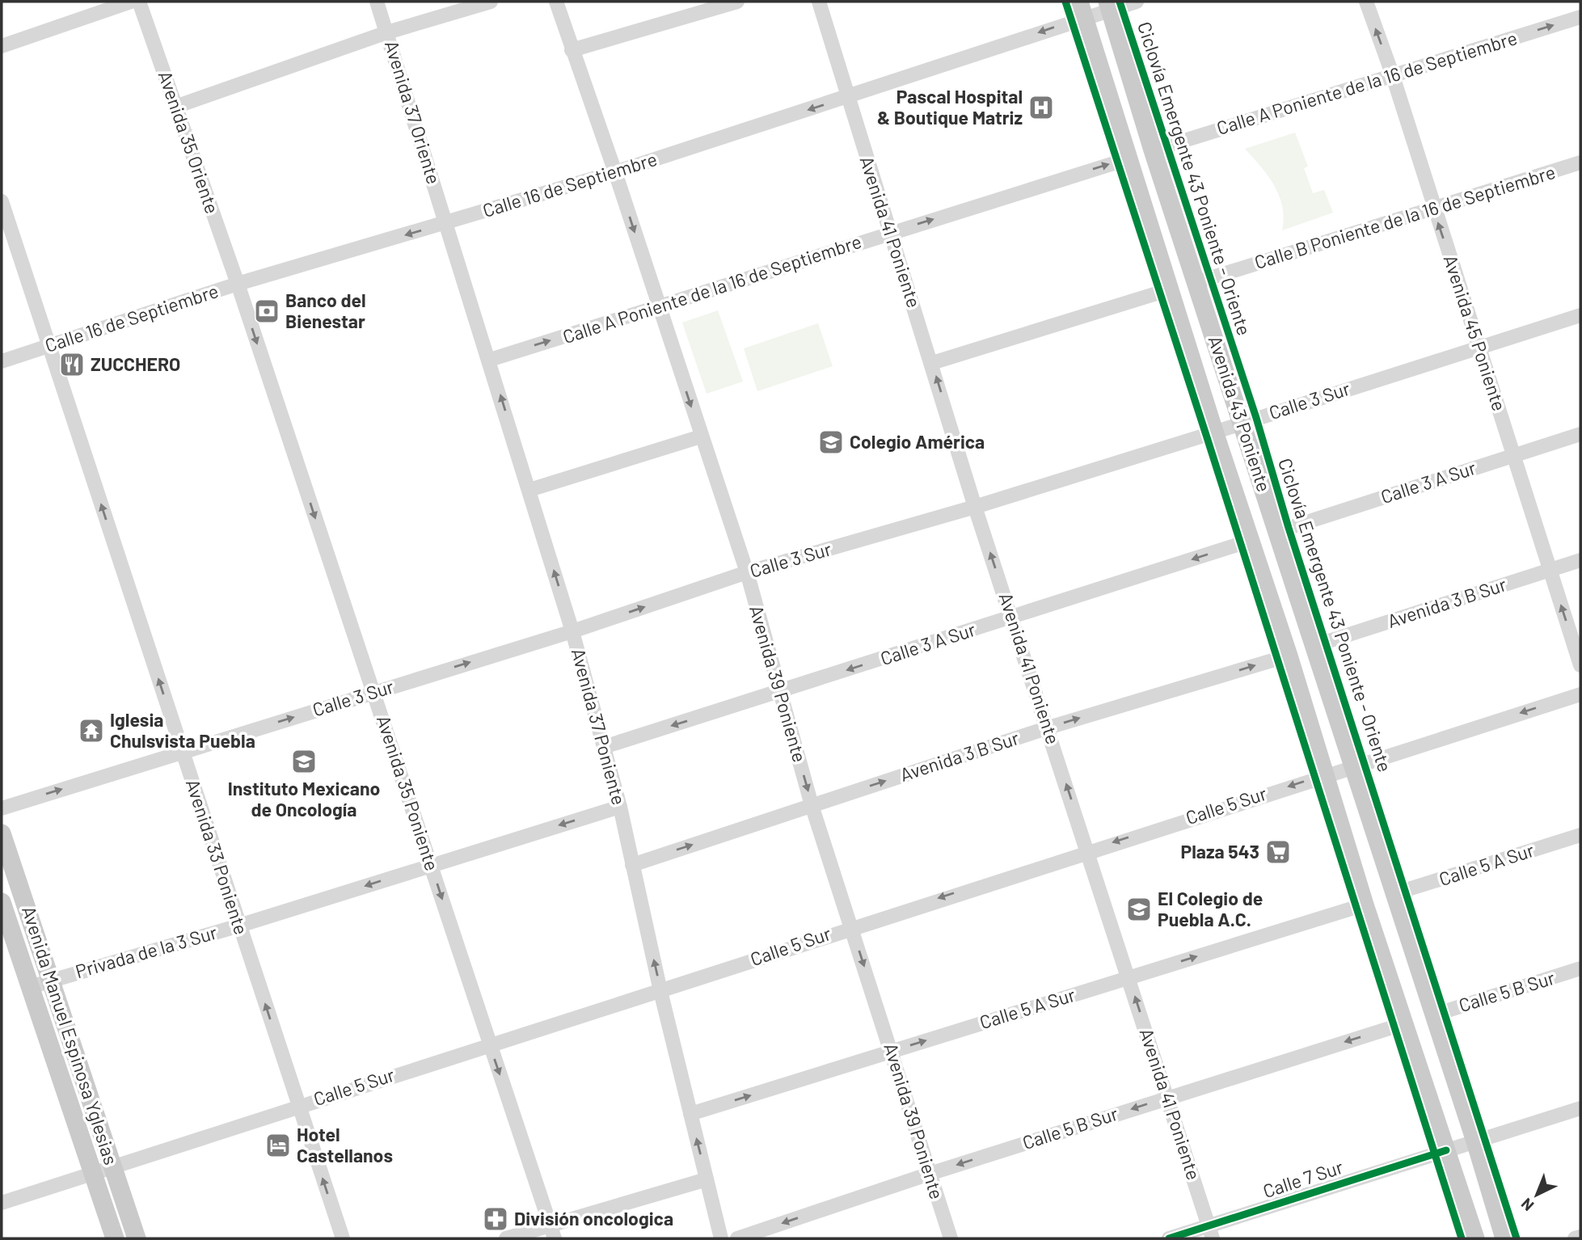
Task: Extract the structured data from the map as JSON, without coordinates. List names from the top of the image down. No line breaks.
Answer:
{"streets":{"main road":["Avenida 43 Poniente","Avenida Manuel Espinosa Yglesias"],"street":["Calle A Poniente de la 16 de Septiembre","Avenida 37 Oriente","Avenida 35 Oriente","Calle 16 de Septiembre","Calle B Poniente de la 16 de Septiembre","Avenida 41 Poniente","Avenida 45 Poniente","Calle 3 Sur","Calle 3 A Sur","Avenida 3 B Sur","Avenida 39 Poniente","Avenida 37 Poniente","Avenida 35 Poniente","Calle 5 Sur","Avenida 33 Poniente","Calle 5 A Sur","Privada de la 3 Sur","Calle 5 B Sur","Calle 7 Sur"],"cycle path":["Ciclovía Emergente 43 Poniente - Oriente"]},"crossings":[["Calle A Poniente de la 16 de Septiembre","Avenida 41 Poniente"],["Calle A Poniente de la 16 de Septiembre","Avenida 45 Poniente"],["Calle A Poniente de la 16 de Septiembre","Avenida 43 Poniente"],["Calle A Poniente de la 16 de Septiembre","Avenida 39 Poniente"],["Calle A Poniente de la 16 de Septiembre","Avenida 37 Poniente"],["Avenida 37 Oriente","Calle 16 de Septiembre"],["Avenida 37 Oriente","Avenida 37 Poniente"],["Avenida 35 Oriente","Calle 16 de Septiembre"],["Avenida 35 Oriente","Avenida 35 Poniente"],["Calle 16 de Septiembre","Avenida 41 Poniente"],["Calle 16 de Septiembre","Avenida 43 Poniente"],["Calle 16 de Septiembre","Avenida 39 Poniente"],["Calle 16 de Septiembre","Avenida 37 Poniente"],["Calle 16 de Septiembre","Avenida 35 Poniente"],["Calle 16 de Septiembre","Avenida 33 Poniente"],["Calle B Poniente de la 16 de Septiembre","Avenida 45 Poniente"],["Calle B Poniente de la 16 de Septiembre","Avenida 43 Poniente"],["Avenida 41 Poniente","Calle 3 Sur"],["Avenida 41 Poniente","Calle 3 A Sur"],["Avenida 41 Poniente","Avenida 3 B Sur"],["Avenida 41 Poniente","Calle 5 Sur"],["Avenida 41 Poniente","Calle 5 A Sur"],["Avenida 41 Poniente","Calle 5 B Sur"],["Avenida 41 Poniente","Calle 7 Sur"],["Avenida 45 Poniente","Calle 3 Sur"],["Avenida 45 Poniente","Calle 3 A Sur"],["Avenida 45 Poniente","Avenida 3 B Sur"],["Calle 3 Sur","Avenida 43 Poniente"],["Calle 3 Sur","Avenida 39 Poniente"],["Calle 3 Sur","Avenida 37 Poniente"],["Calle 3 Sur","Avenida 35 Poniente"],["Calle 3 Sur","Avenida 33 Poniente"],["Avenida 43 Poniente","Calle 3 A Sur"],["Avenida 43 Poniente","Avenida 3 B Sur"],["Avenida 43 Poniente","Calle 5 Sur"],["Avenida 43 Poniente","Calle 5 A Sur"],["Avenida 43 Poniente","Calle 5 B Sur"],["Avenida 43 Poniente","Calle 7 Sur"],["Calle 3 A Sur","Avenida 39 Poniente"],["Calle 3 A Sur","Avenida 37 Poniente"],["Avenida 3 B Sur","Avenida 39 Poniente"],["Avenida 3 B Sur","Avenida 37 Poniente"],["Avenida 39 Poniente","Calle 5 Sur"],["Avenida 39 Poniente","Calle 5 A Sur"],["Avenida 39 Poniente","Calle 5 B Sur"],["Avenida 37 Poniente","Calle 5 Sur"],["Avenida 37 Poniente","Calle 5 A Sur"],["Avenida 37 Poniente","Privada de la 3 Sur"],["Avenida 35 Poniente","Calle 5 Sur"],["Avenida 35 Poniente","Privada de la 3 Sur"],["Calle 5 Sur","Avenida 33 Poniente"],["Calle 5 Sur","Avenida Manuel Espinosa Yglesias"],["Avenida 33 Poniente","Privada de la 3 Sur"],["Privada de la 3 Sur","Avenida Manuel Espinosa Yglesias"]],"one_way":["Calle A Poniente de la 16 de Septiembre","Calle 16 de Septiembre","Avenida 41 Poniente","Avenida 45 Poniente","Calle 3 Sur","Calle 3 A Sur","Avenida 3 B Sur","Avenida 39 Poniente","Avenida 37 Poniente","Avenida 35 Poniente","Calle 5 Sur","Avenida 33 Poniente","Calle 5 A Sur","Privada de la 3 Sur","Calle 5 B Sur"],"places":{"hospital":["Pascal Hospital & Boutique Matriz"],"bank":["Banco del Bienestar"],"restaurant":["ZUCCHERO"],"school or university":["Colegio América","Instituto Mexicano de Oncología","El Colegio de Puebla A.C."],"temple":["Iglesia Chulsvista Puebla"],"supermarket":["Plaza 543"],"hotel":["Hotel Castellanos"],"pharmacy":["División oncologica"]},"north":"bottom left"}
